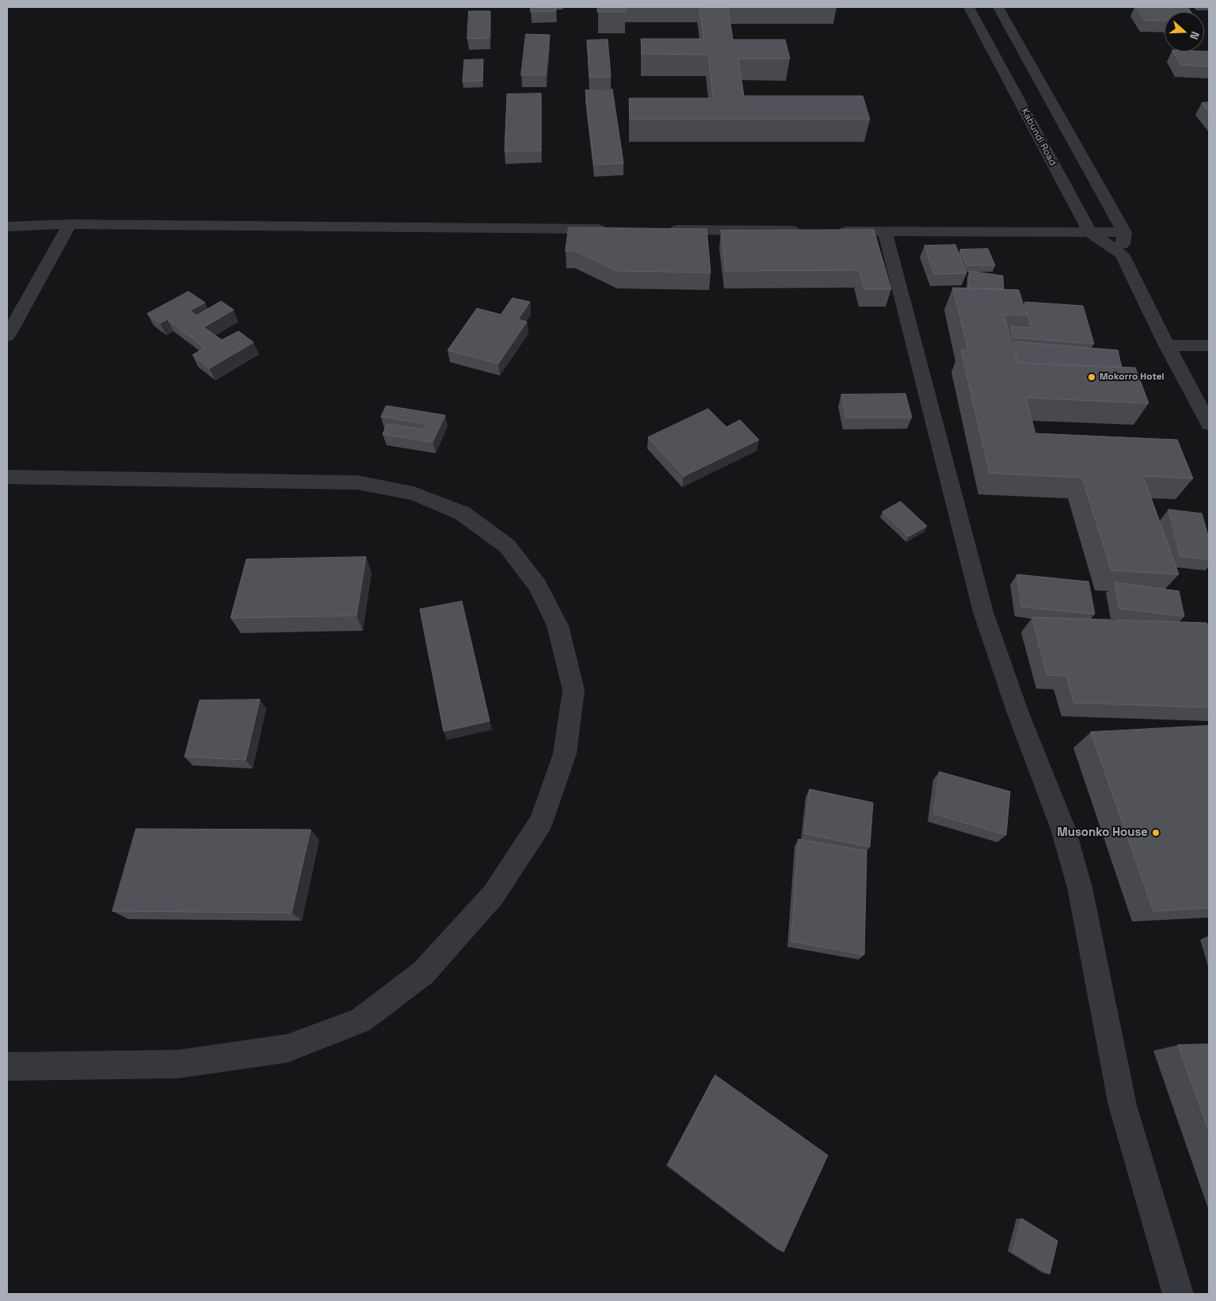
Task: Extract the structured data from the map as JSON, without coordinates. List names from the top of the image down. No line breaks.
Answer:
{"streets":{"street":["Kabundi Road"]},"places":["Mokorro Hotel","Musonko House"],"north":"right"}
